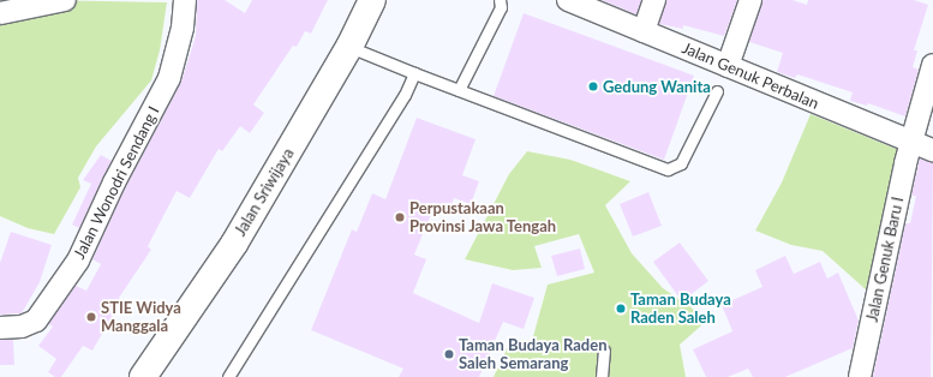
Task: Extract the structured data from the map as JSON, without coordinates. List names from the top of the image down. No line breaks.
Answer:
{"streets":{"main road":["Jalan Sriwijaya"],"street":["Jalan Genuk Perbalan","Jalan Wonodri Sendang I","Jalan Genuk Baru I"]},"crossings":[["Jalan Genuk Perbalan","Jalan Genuk Baru I"]],"places":["Gedung Wanita","Perpustakaan Provinsi Jawa Tengah","Taman Budaya Raden Saleh","STIE Widya Manggala","Taman Budaya Raden Saleh Semarang"]}
